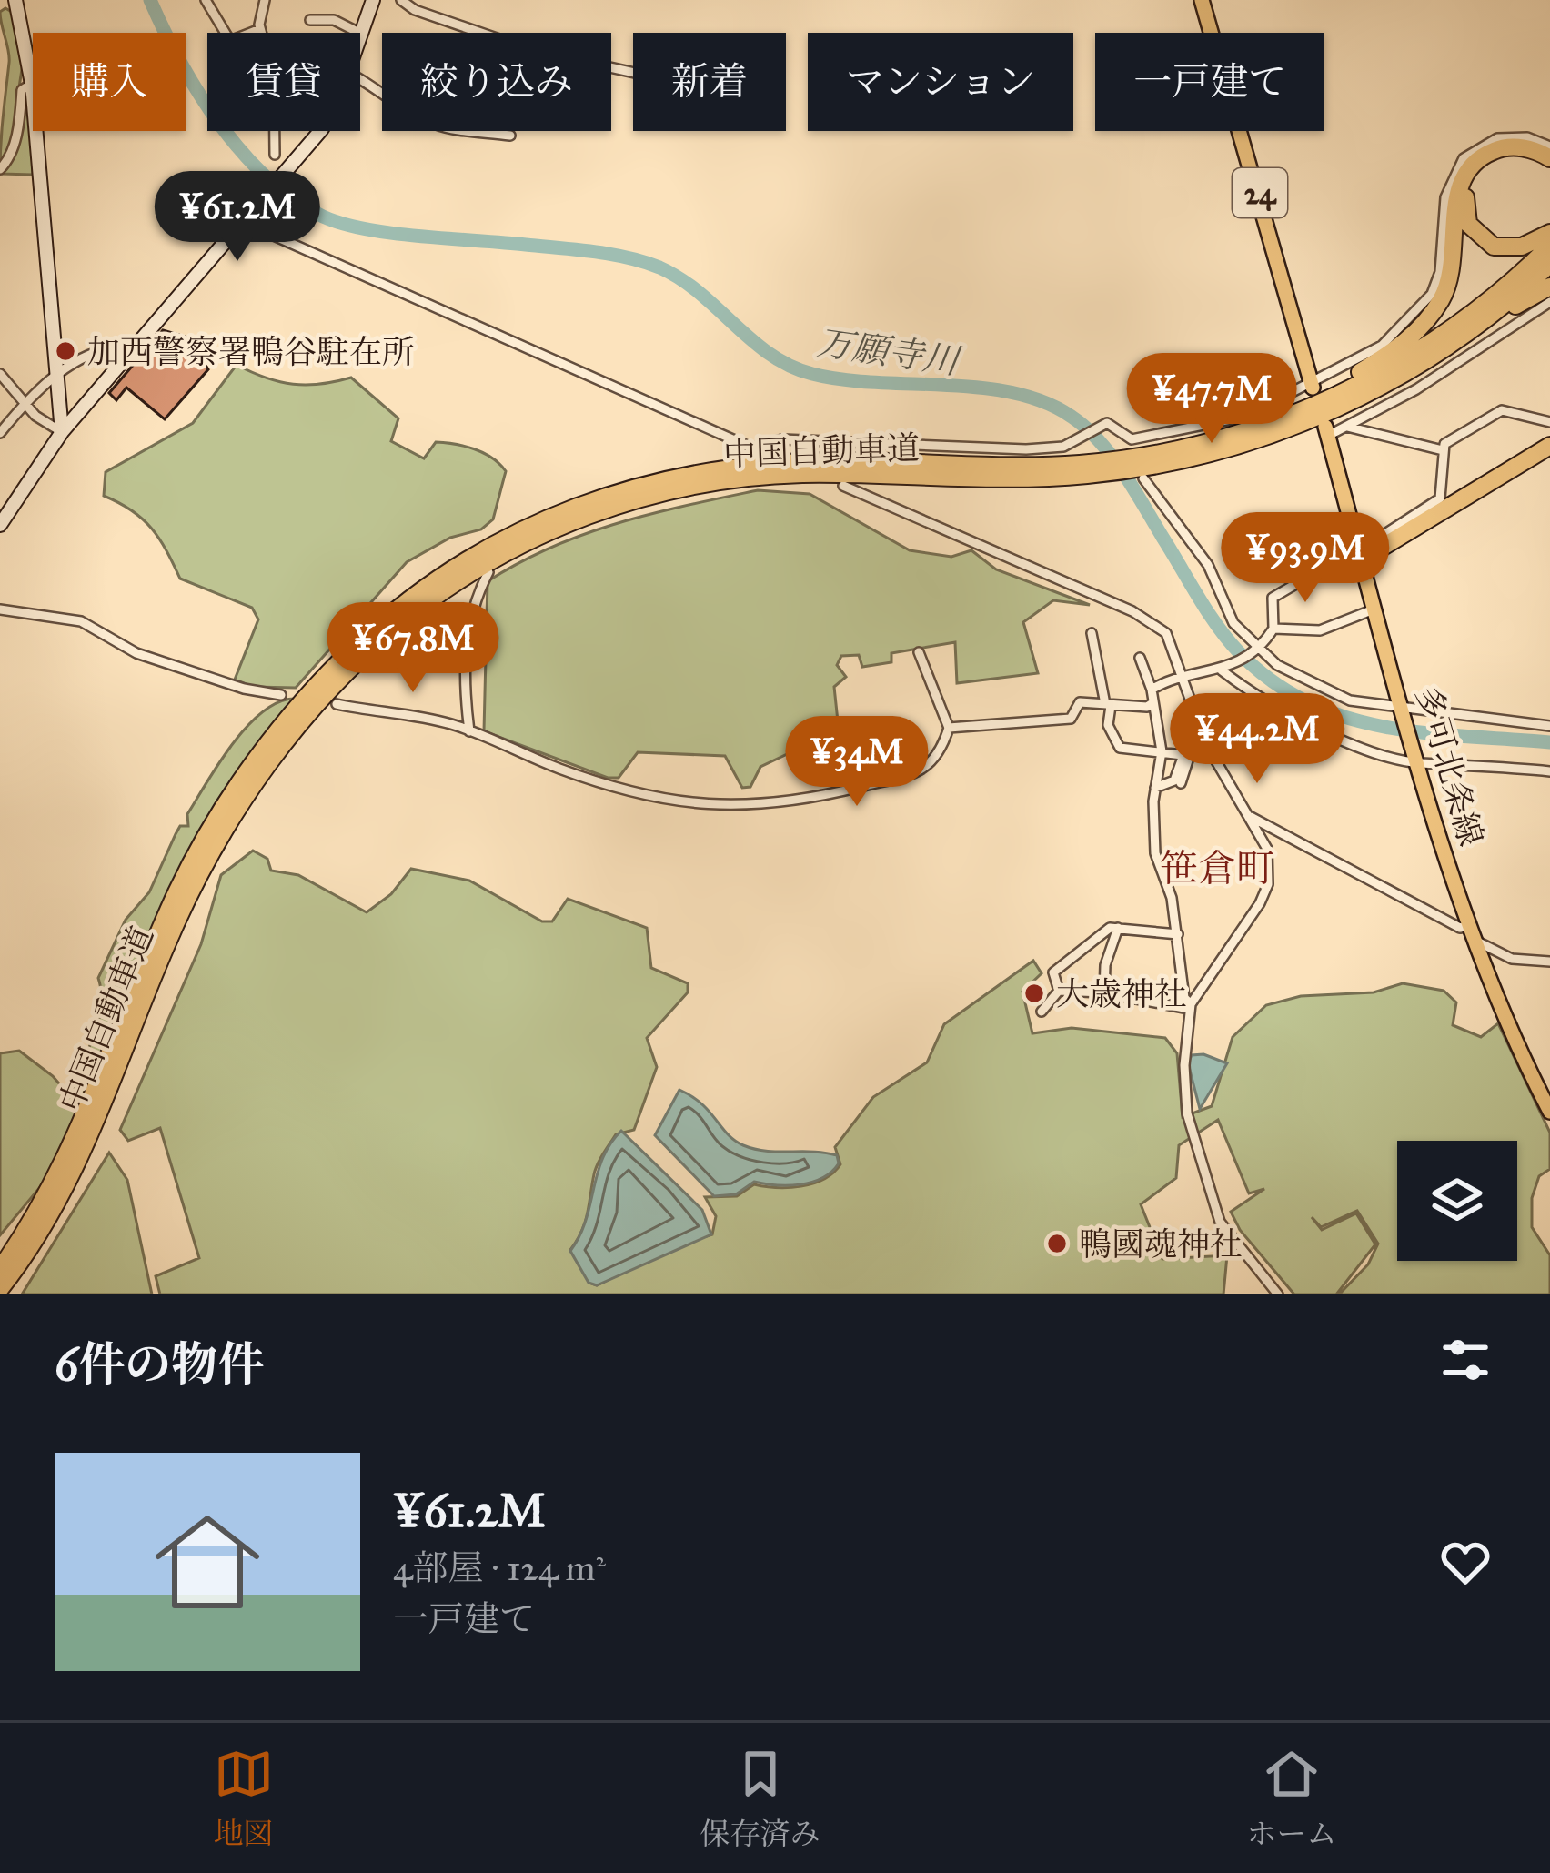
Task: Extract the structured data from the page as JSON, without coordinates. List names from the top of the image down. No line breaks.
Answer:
{"streets":{"highway":["中国自動車道"],"main road":["24","多可北条線"]},"districts":["笹倉町"],"water":["万願寺川"],"places":["加西警察署鴨谷駐在所","大歳神社","鴨國魂神社"],"page":{"chip":["購入","賃貸","絞り込み","新着","マンション","一戸建て"],"price":["¥61.2M","¥47.7M","¥93.9M","¥67.8M","¥44.2M","¥34M"],"heading":"6件の物件","list":[{"name":"¥61.2M","note":"4部屋 · 124 m² · 一戸建て"}],"tabs":["地図","保存済み","ホーム"]}}
